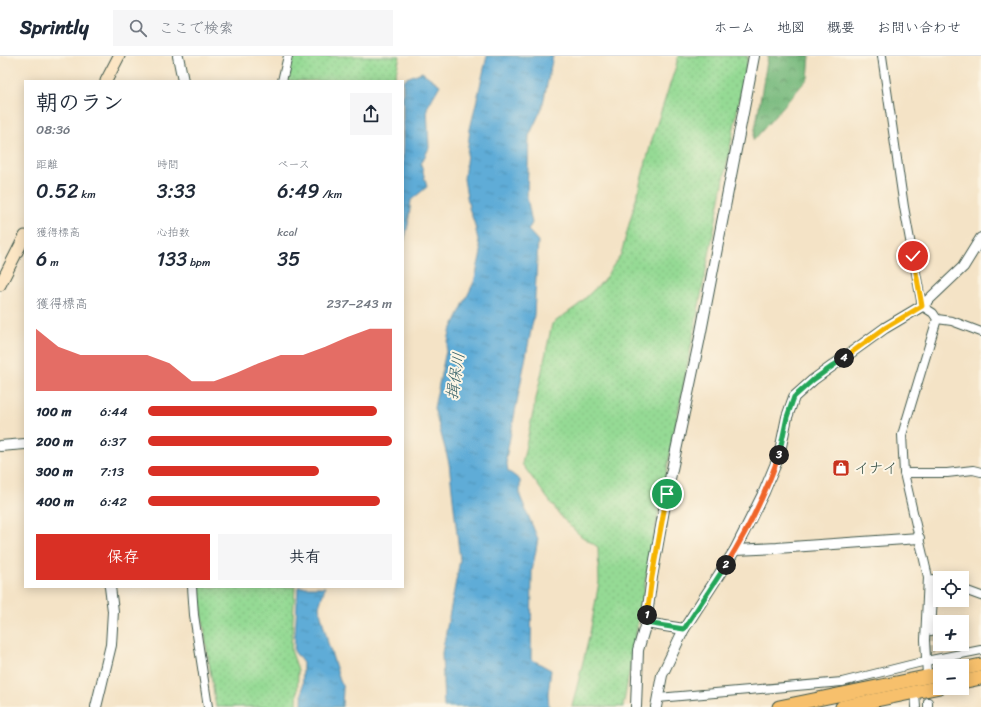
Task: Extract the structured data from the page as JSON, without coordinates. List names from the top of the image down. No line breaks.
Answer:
{"water":["揖保川"],"places":{"shop":["イナイ"]},"page":{"header":"Sprintly","search":"ここで検索","nav":["ホーム","地図","概要","お問い合わせ"],"heading":["朝のラン","08:36"],"stats":[["距離","0.52 km"],["時間","3:33"],["ペース","6:49 /km"],["獲得標高","6 m"],["心拍数","133 bpm"],["kcal","35"]],"chart":["獲得標高","237–243 m"],"pins":["4","3","2","1"],"list":[{"name":"100 m","note":"6:44"},{"name":"200 m","note":"6:37"},{"name":"300 m","note":"7:13"},{"name":"400 m","note":"6:42"}],"buttons":["保存","共有"],"map_buttons":["+","−"]}}
